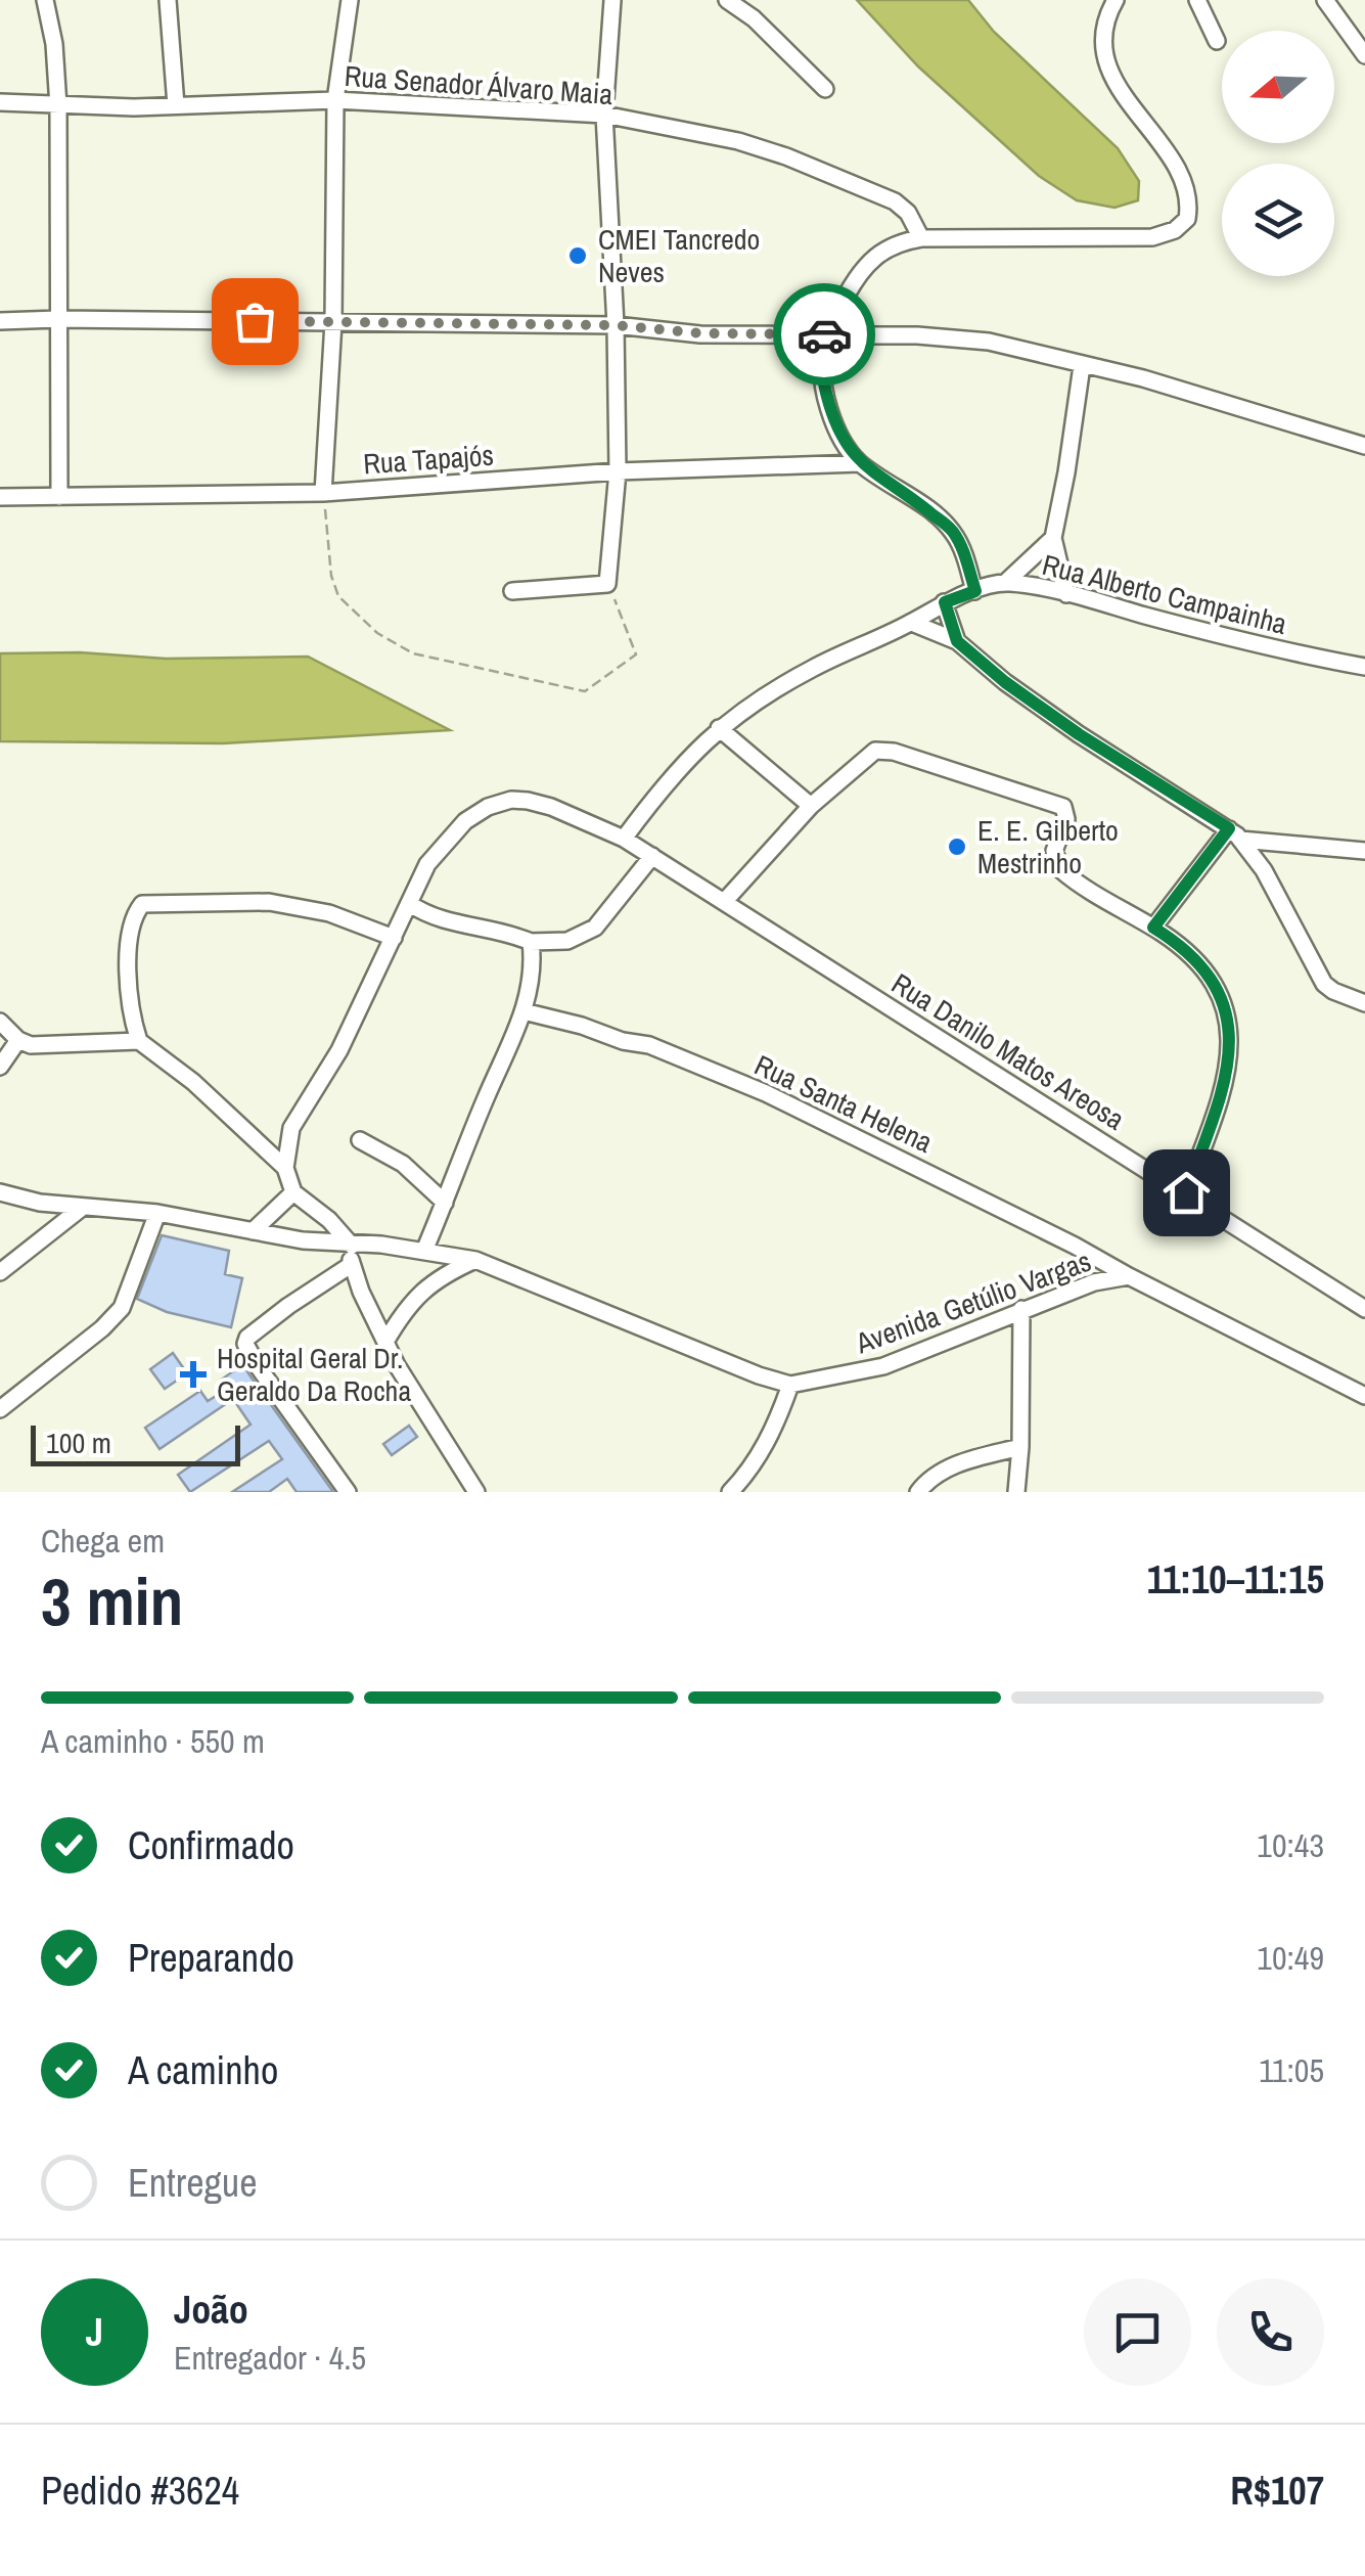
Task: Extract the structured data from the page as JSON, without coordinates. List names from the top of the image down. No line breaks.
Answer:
{"streets":{"street":["Rua Senador Álvaro Maia","Rua Tapajós","Rua Alberto Campainha","Rua Danilo Matos Areosa","Rua Santa Helena","Avenida Getúlio Vargas"]},"crossings":[["Rua Alberto Campainha","Rua Danilo Matos Areosa"],["Rua Santa Helena","Avenida Getúlio Vargas"]],"places":{"other":["CMEI Tancredo Neves","E. E. Gilberto Mestrinho"],"health":["Hospital Geral Dr. Geraldo Da Rocha"]},"scale_bar":"100 m","north":"left","page":{"scale":"100 m","heading":["3 min","Chega em","11:10–11:15"],"panel":["João","Entregador · 4.5","Pedido #3624","R$107"],"bar":"A caminho · 550 m","list":[["Confirmado","10:43"],["Preparando","10:49"],["A caminho","11:05"],"Entregue"],"round":"J"}}
